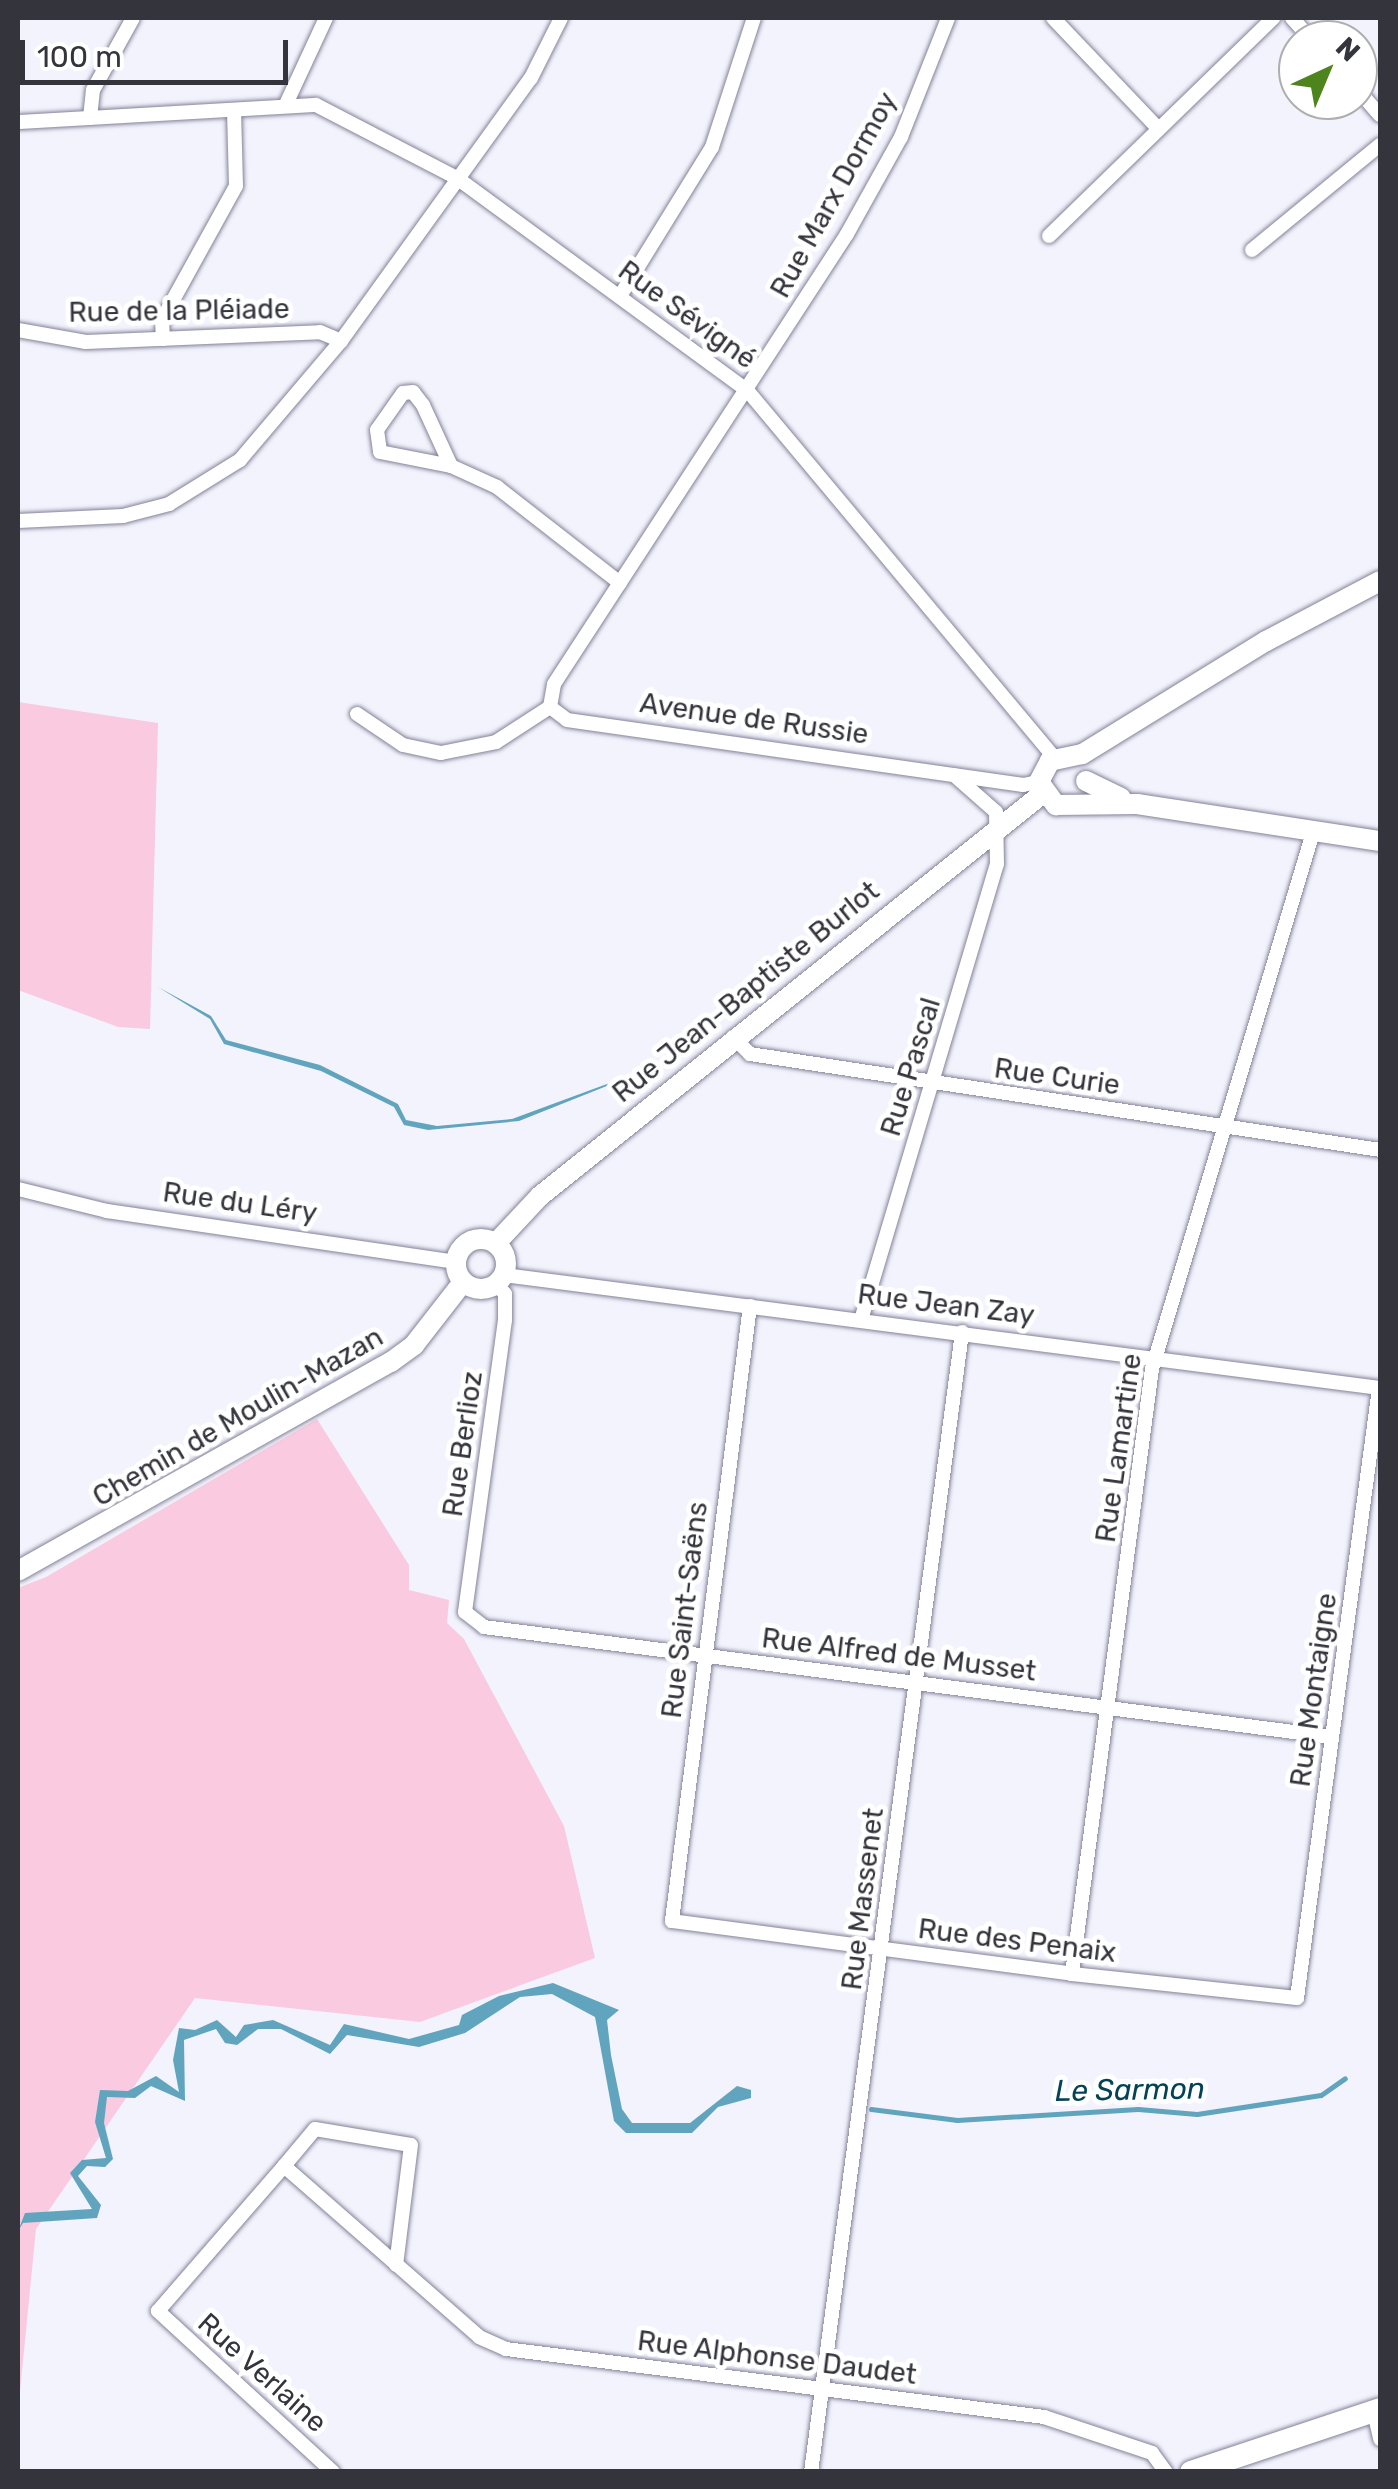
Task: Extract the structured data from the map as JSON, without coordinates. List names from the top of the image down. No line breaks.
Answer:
{"streets":{"street":["Rue Marx Dormoy","Rue de la Pléiade","Rue Sévigné","Avenue de Russie","Rue Jean-Baptiste Burlot","Rue Pascal","Rue Curie","Rue du Léry","Rue Jean Zay","Chemin de Moulin-Mazan","Rue Berlioz","Rue Lamartine","Rue Saint-Saëns","Rue Alfred de Musset","Rue Montaigne","Rue Massenet","Rue des Penaix","Rue Alphonse Daudet","Rue Verlaine"]},"crossings":[["Rue Marx Dormoy","Rue Sévigné"],["Rue Marx Dormoy","Avenue de Russie"],["Rue Sévigné","Rue Jean-Baptiste Burlot"],["Avenue de Russie","Rue Jean-Baptiste Burlot"],["Rue Jean-Baptiste Burlot","Rue Pascal"],["Rue Jean-Baptiste Burlot","Rue Curie"],["Rue Jean-Baptiste Burlot","Rue du Léry"],["Rue Jean-Baptiste Burlot","Rue Jean Zay"],["Rue Jean-Baptiste Burlot","Chemin de Moulin-Mazan"],["Rue Jean-Baptiste Burlot","Rue Berlioz"],["Rue Pascal","Rue Curie"],["Rue Pascal","Rue Jean Zay"],["Rue Curie","Rue Lamartine"],["Rue du Léry","Rue Jean Zay"],["Rue du Léry","Chemin de Moulin-Mazan"],["Rue du Léry","Rue Berlioz"],["Rue Jean Zay","Chemin de Moulin-Mazan"],["Rue Jean Zay","Rue Berlioz"],["Rue Jean Zay","Rue Lamartine"],["Rue Jean Zay","Rue Saint-Saëns"],["Rue Jean Zay","Rue Montaigne"],["Rue Jean Zay","Rue Massenet"],["Chemin de Moulin-Mazan","Rue Berlioz"],["Rue Berlioz","Rue Alfred de Musset"],["Rue Lamartine","Rue Alfred de Musset"],["Rue Lamartine","Rue des Penaix"],["Rue Saint-Saëns","Rue Alfred de Musset"],["Rue Saint-Saëns","Rue des Penaix"],["Rue Alfred de Musset","Rue Montaigne"],["Rue Alfred de Musset","Rue Massenet"],["Rue Montaigne","Rue des Penaix"],["Rue Massenet","Rue des Penaix"],["Rue Massenet","Rue Alphonse Daudet"],["Rue Alphonse Daudet","Rue Verlaine"]],"water":["Le Sarmon"],"scale_bar":"100 m","north":"top right"}
